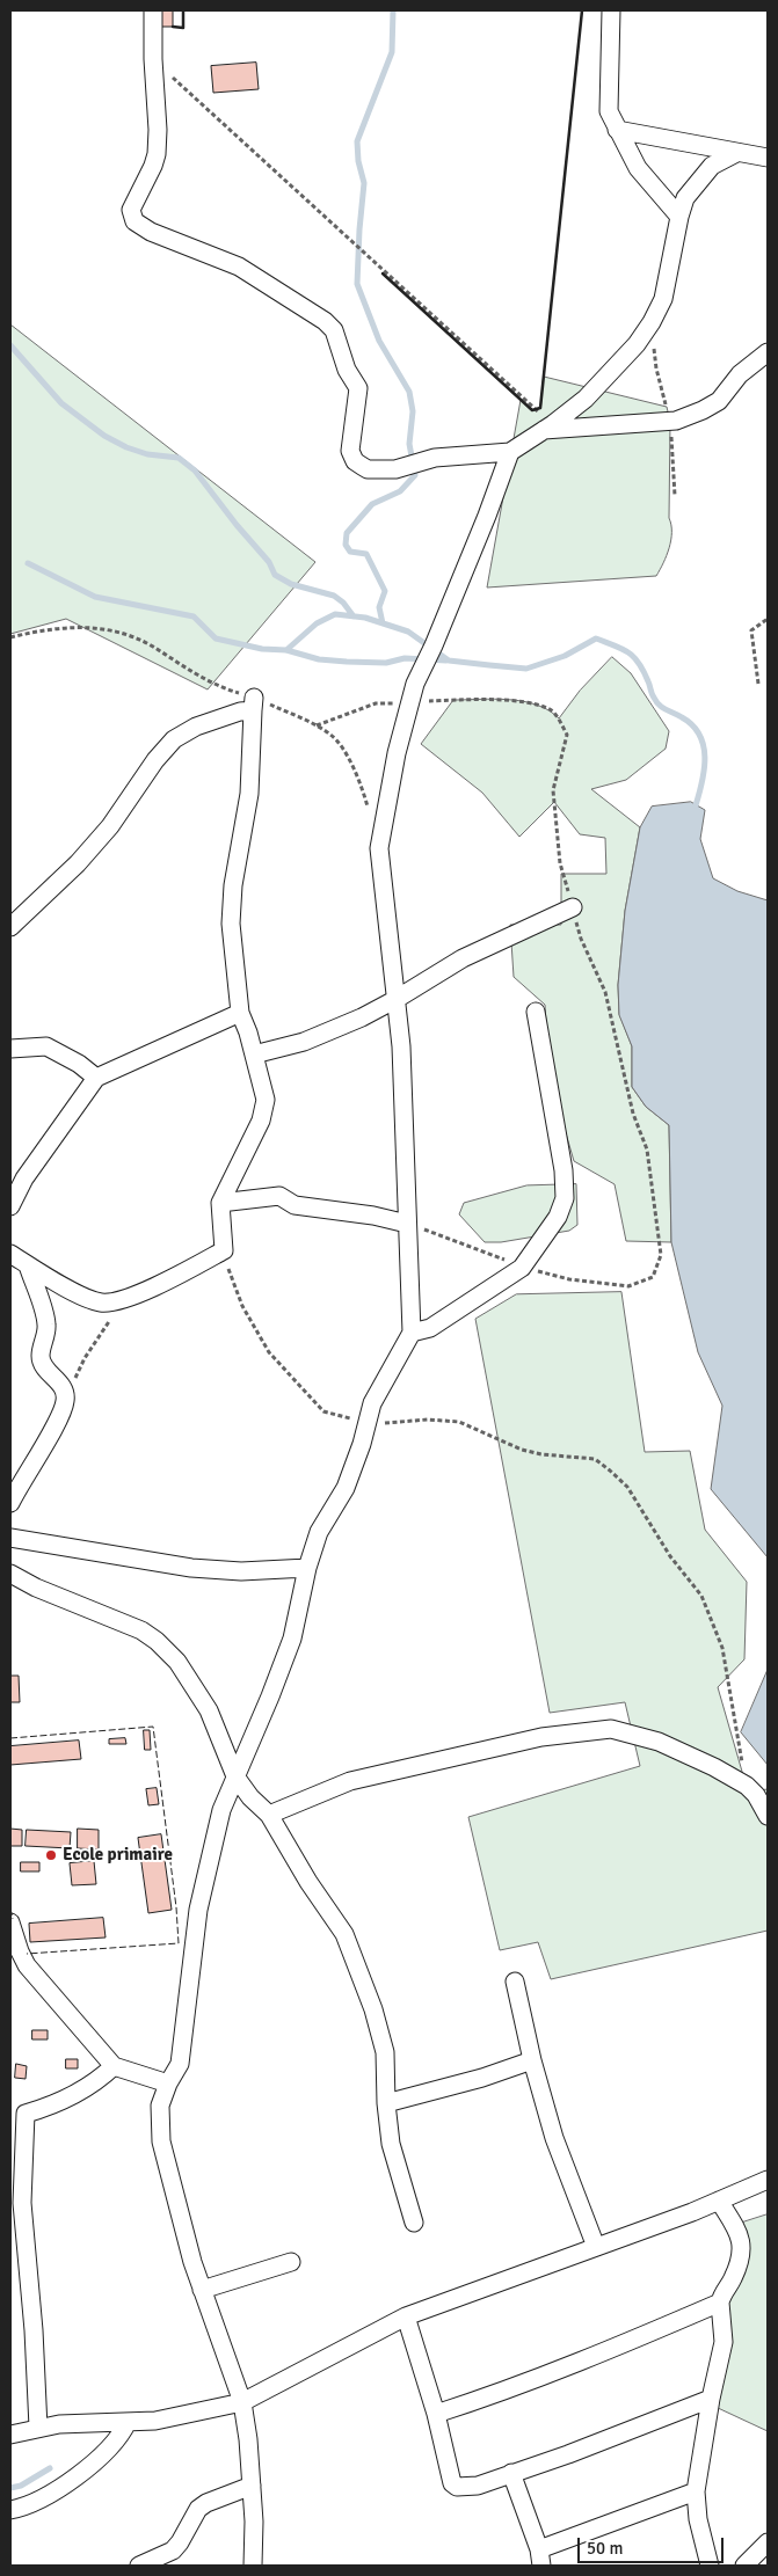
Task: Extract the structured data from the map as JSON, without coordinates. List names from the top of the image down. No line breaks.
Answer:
{"places":["Ecole primaire"],"scale_bar":"50 m"}
